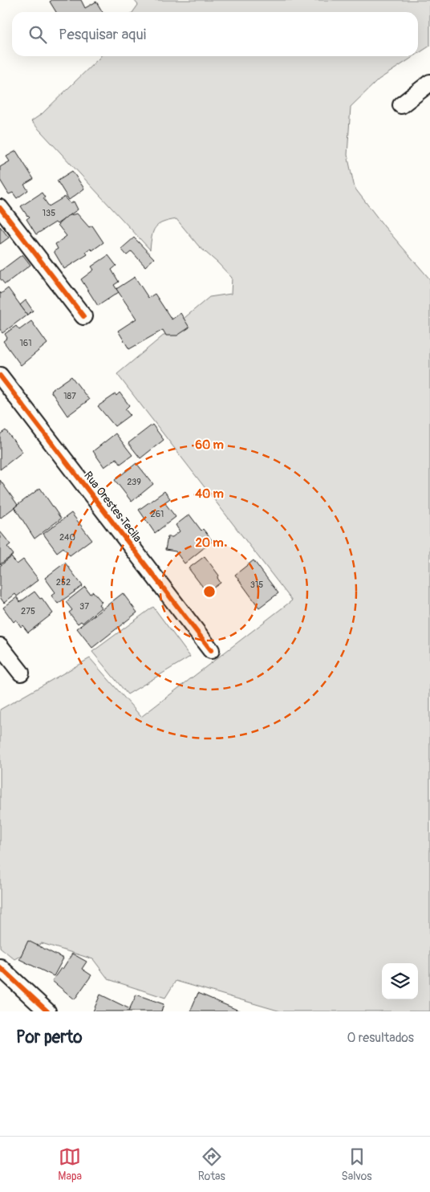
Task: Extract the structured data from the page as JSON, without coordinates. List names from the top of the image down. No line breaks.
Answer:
{"streets":{"street":["Rua Orestes Tecila"]},"house_numbers":["135","161","187","239","261","240","252","315","37","275"],"page":{"search":"Pesquisar aqui","heading":["Por perto","0 resultados"],"nav":["Mapa","Rotas","Salvos"]},"rings":["60 m","40 m","20 m"]}
